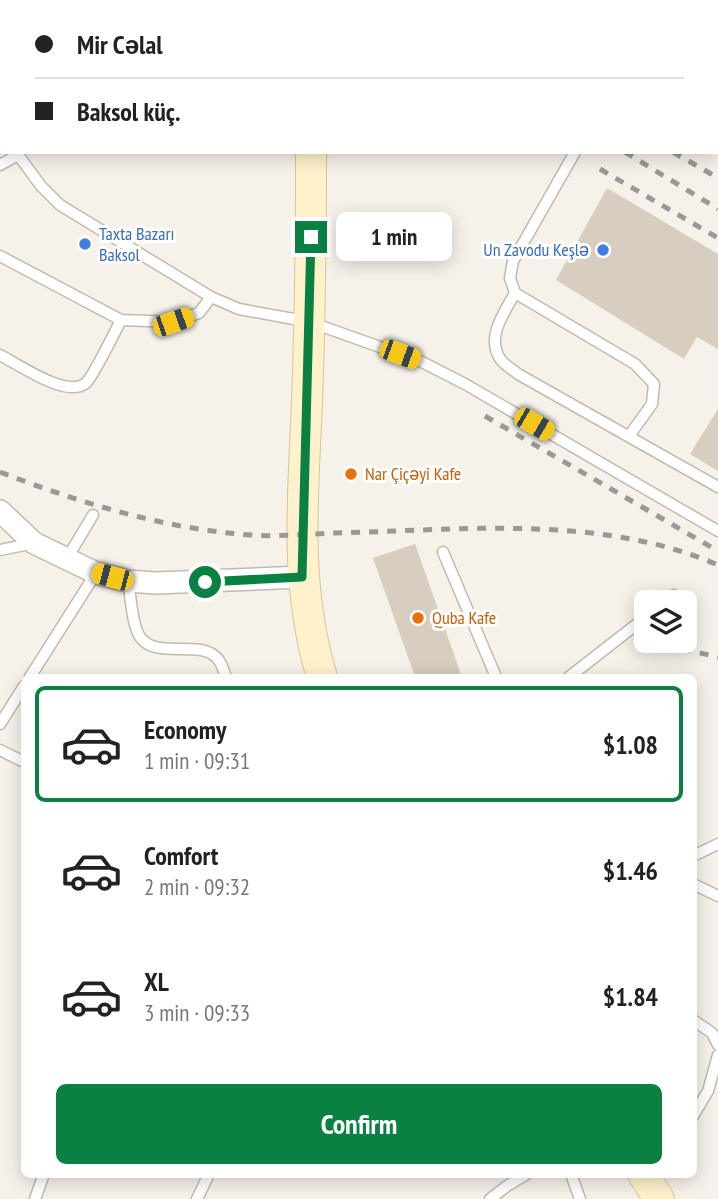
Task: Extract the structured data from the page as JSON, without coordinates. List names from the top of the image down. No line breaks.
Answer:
{"places":["Taxta Bazarı Baksol","Un Zavodu Keşlə","Nar Çiçəyi Kafe","Quba Kafe"],"page":{"banner":["Mir Cəlal","Baksol küç."],"bubble":"1 min","list":[{"name":"Economy","note":"1 min · 09:31","value":"$1.08"},{"name":"Comfort","note":"2 min · 09:32","value":"$1.46"},{"name":"XL","note":"3 min · 09:33","value":"$1.84"}],"buttons":"Confirm"}}
